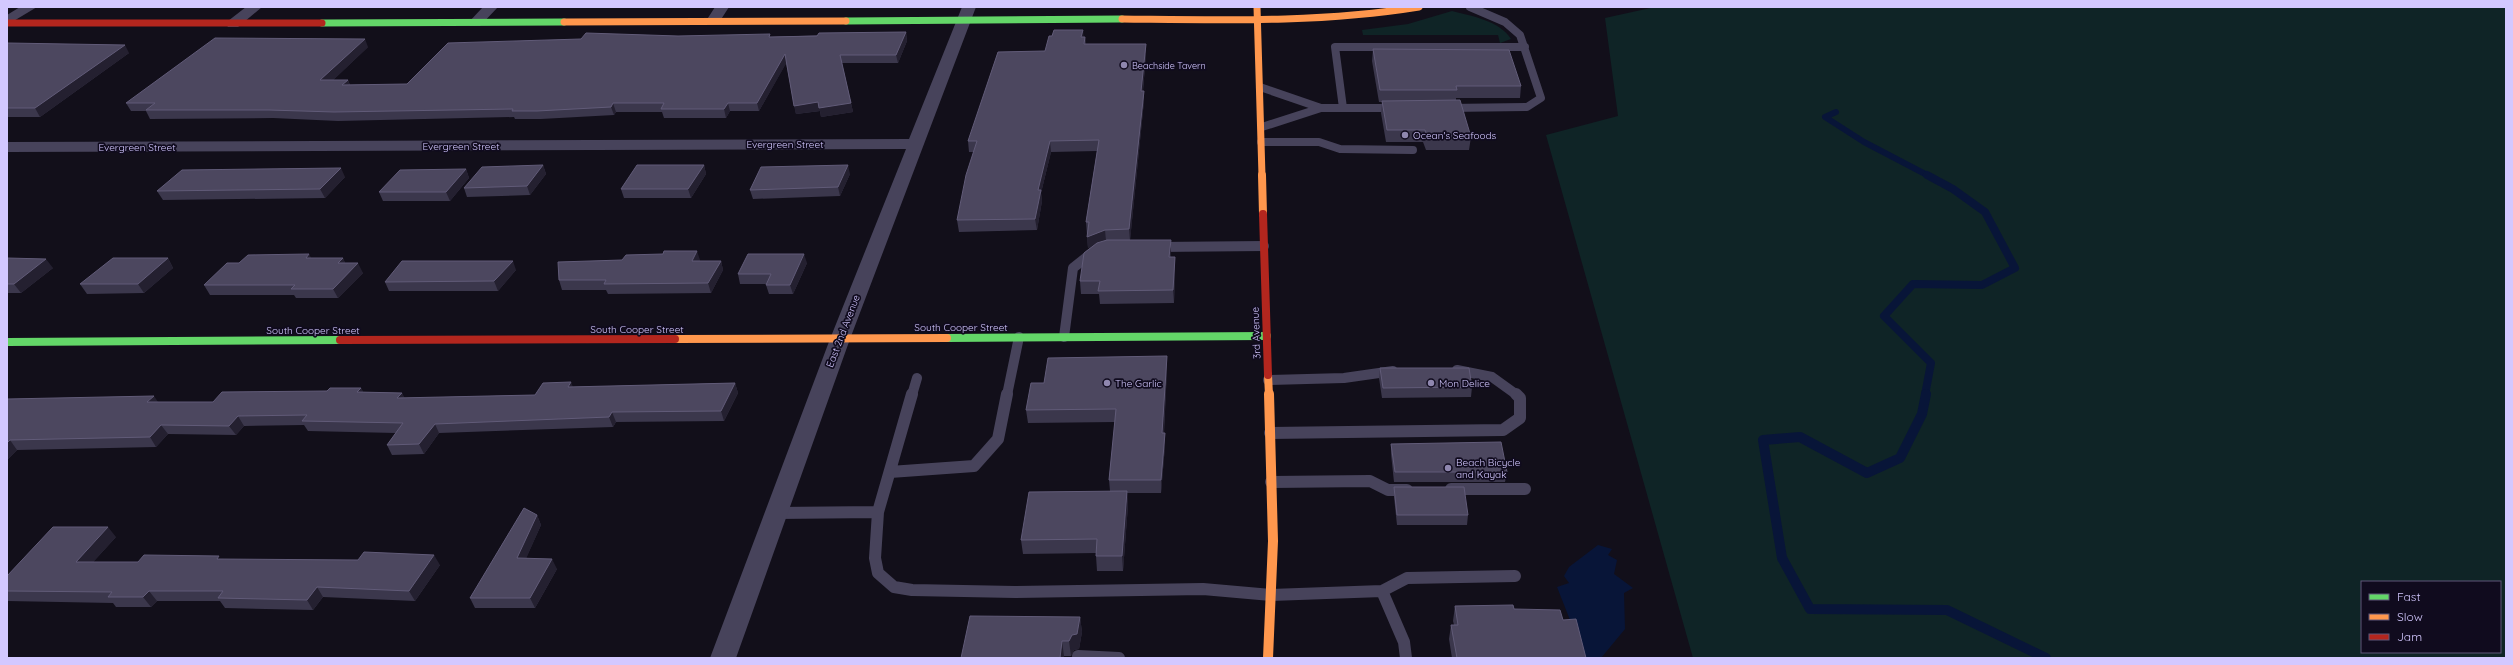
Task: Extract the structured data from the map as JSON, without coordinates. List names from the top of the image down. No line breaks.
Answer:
{"streets":{"street":["Evergreen Street","South Cooper Street","East 2nd Avenue","3rd Avenue"]},"crossings":[["Evergreen Street","East 2nd Avenue"],["South Cooper Street","East 2nd Avenue"],["South Cooper Street","3rd Avenue"]],"places":["Beachside Tavern","Ocean's Seafoods","The Garlic","Mon Delice","Beach Bicycle and Kayak"],"legend":["Fast","Slow","Jam"]}
